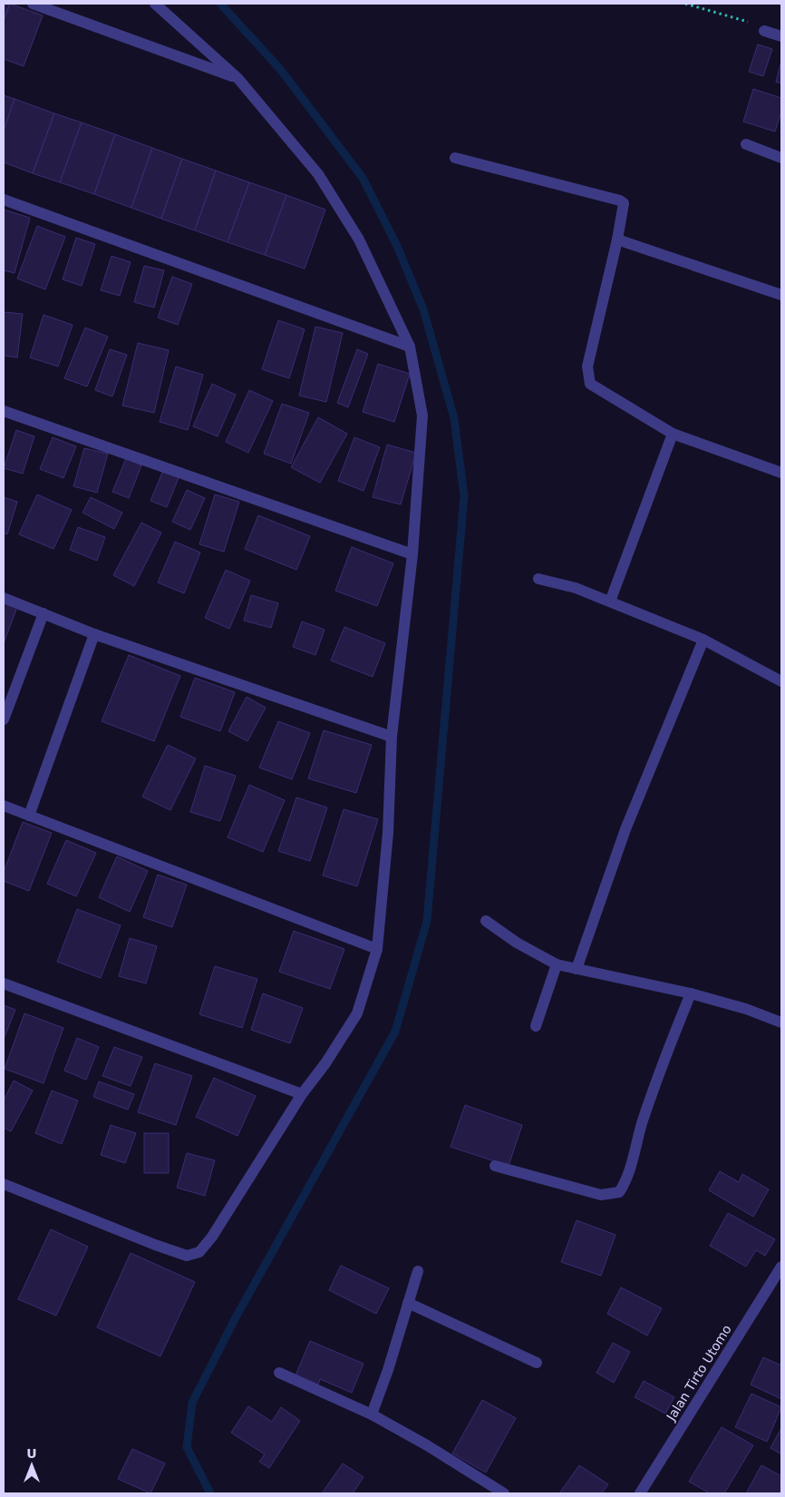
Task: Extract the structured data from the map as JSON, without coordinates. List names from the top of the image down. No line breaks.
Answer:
{"streets":{"street":["Jalan Tirto Utomo"]},"north":"top"}
